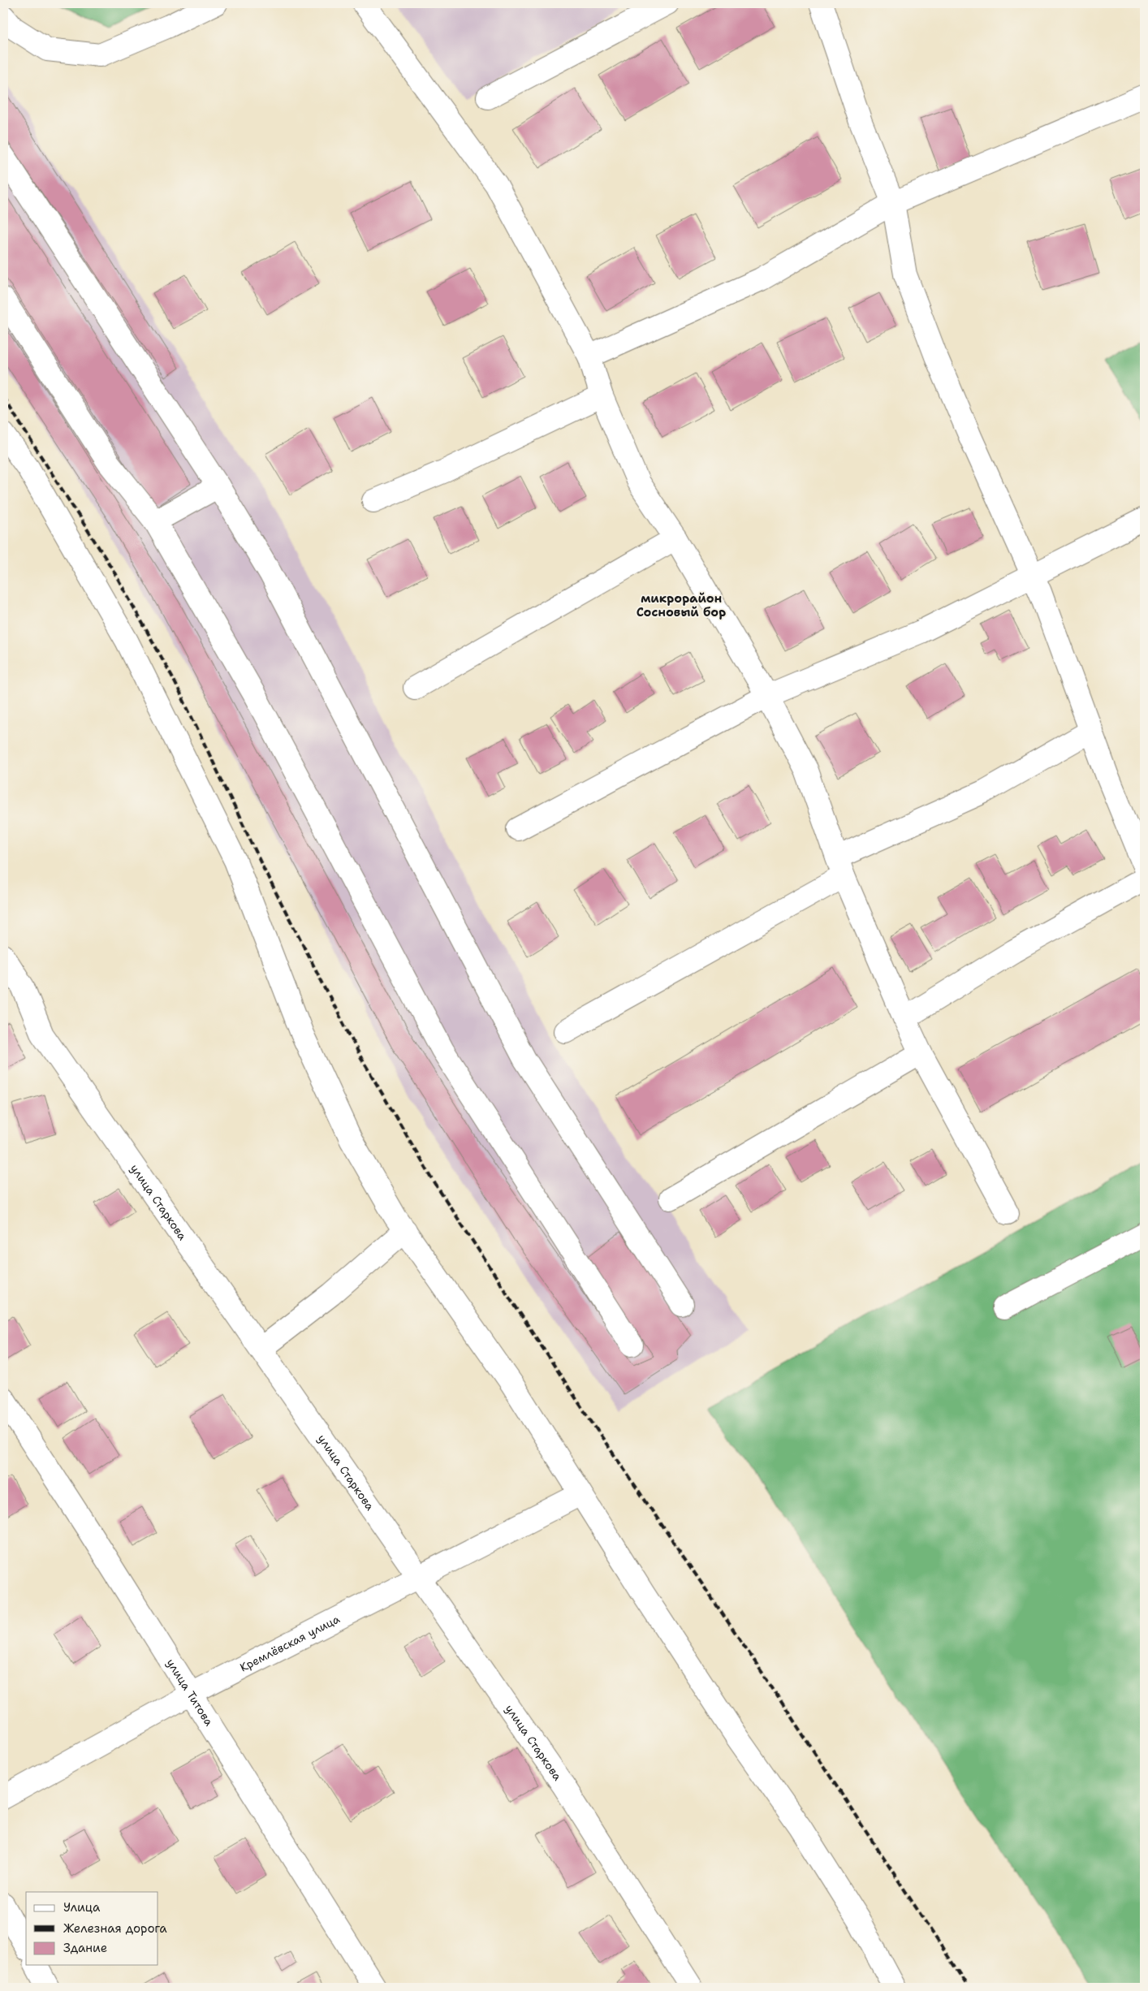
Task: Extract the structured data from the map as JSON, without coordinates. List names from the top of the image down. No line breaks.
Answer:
{"streets":{"street":["улица Старкова","Кремлёвская улица","улица Титова"]},"crossings":[["улица Старкова","Кремлёвская улица"],["Кремлёвская улица","улица Титова"]],"districts":["микрорайон Сосновый бор"],"legend":["Улица","Железная дорога","Здание"]}
